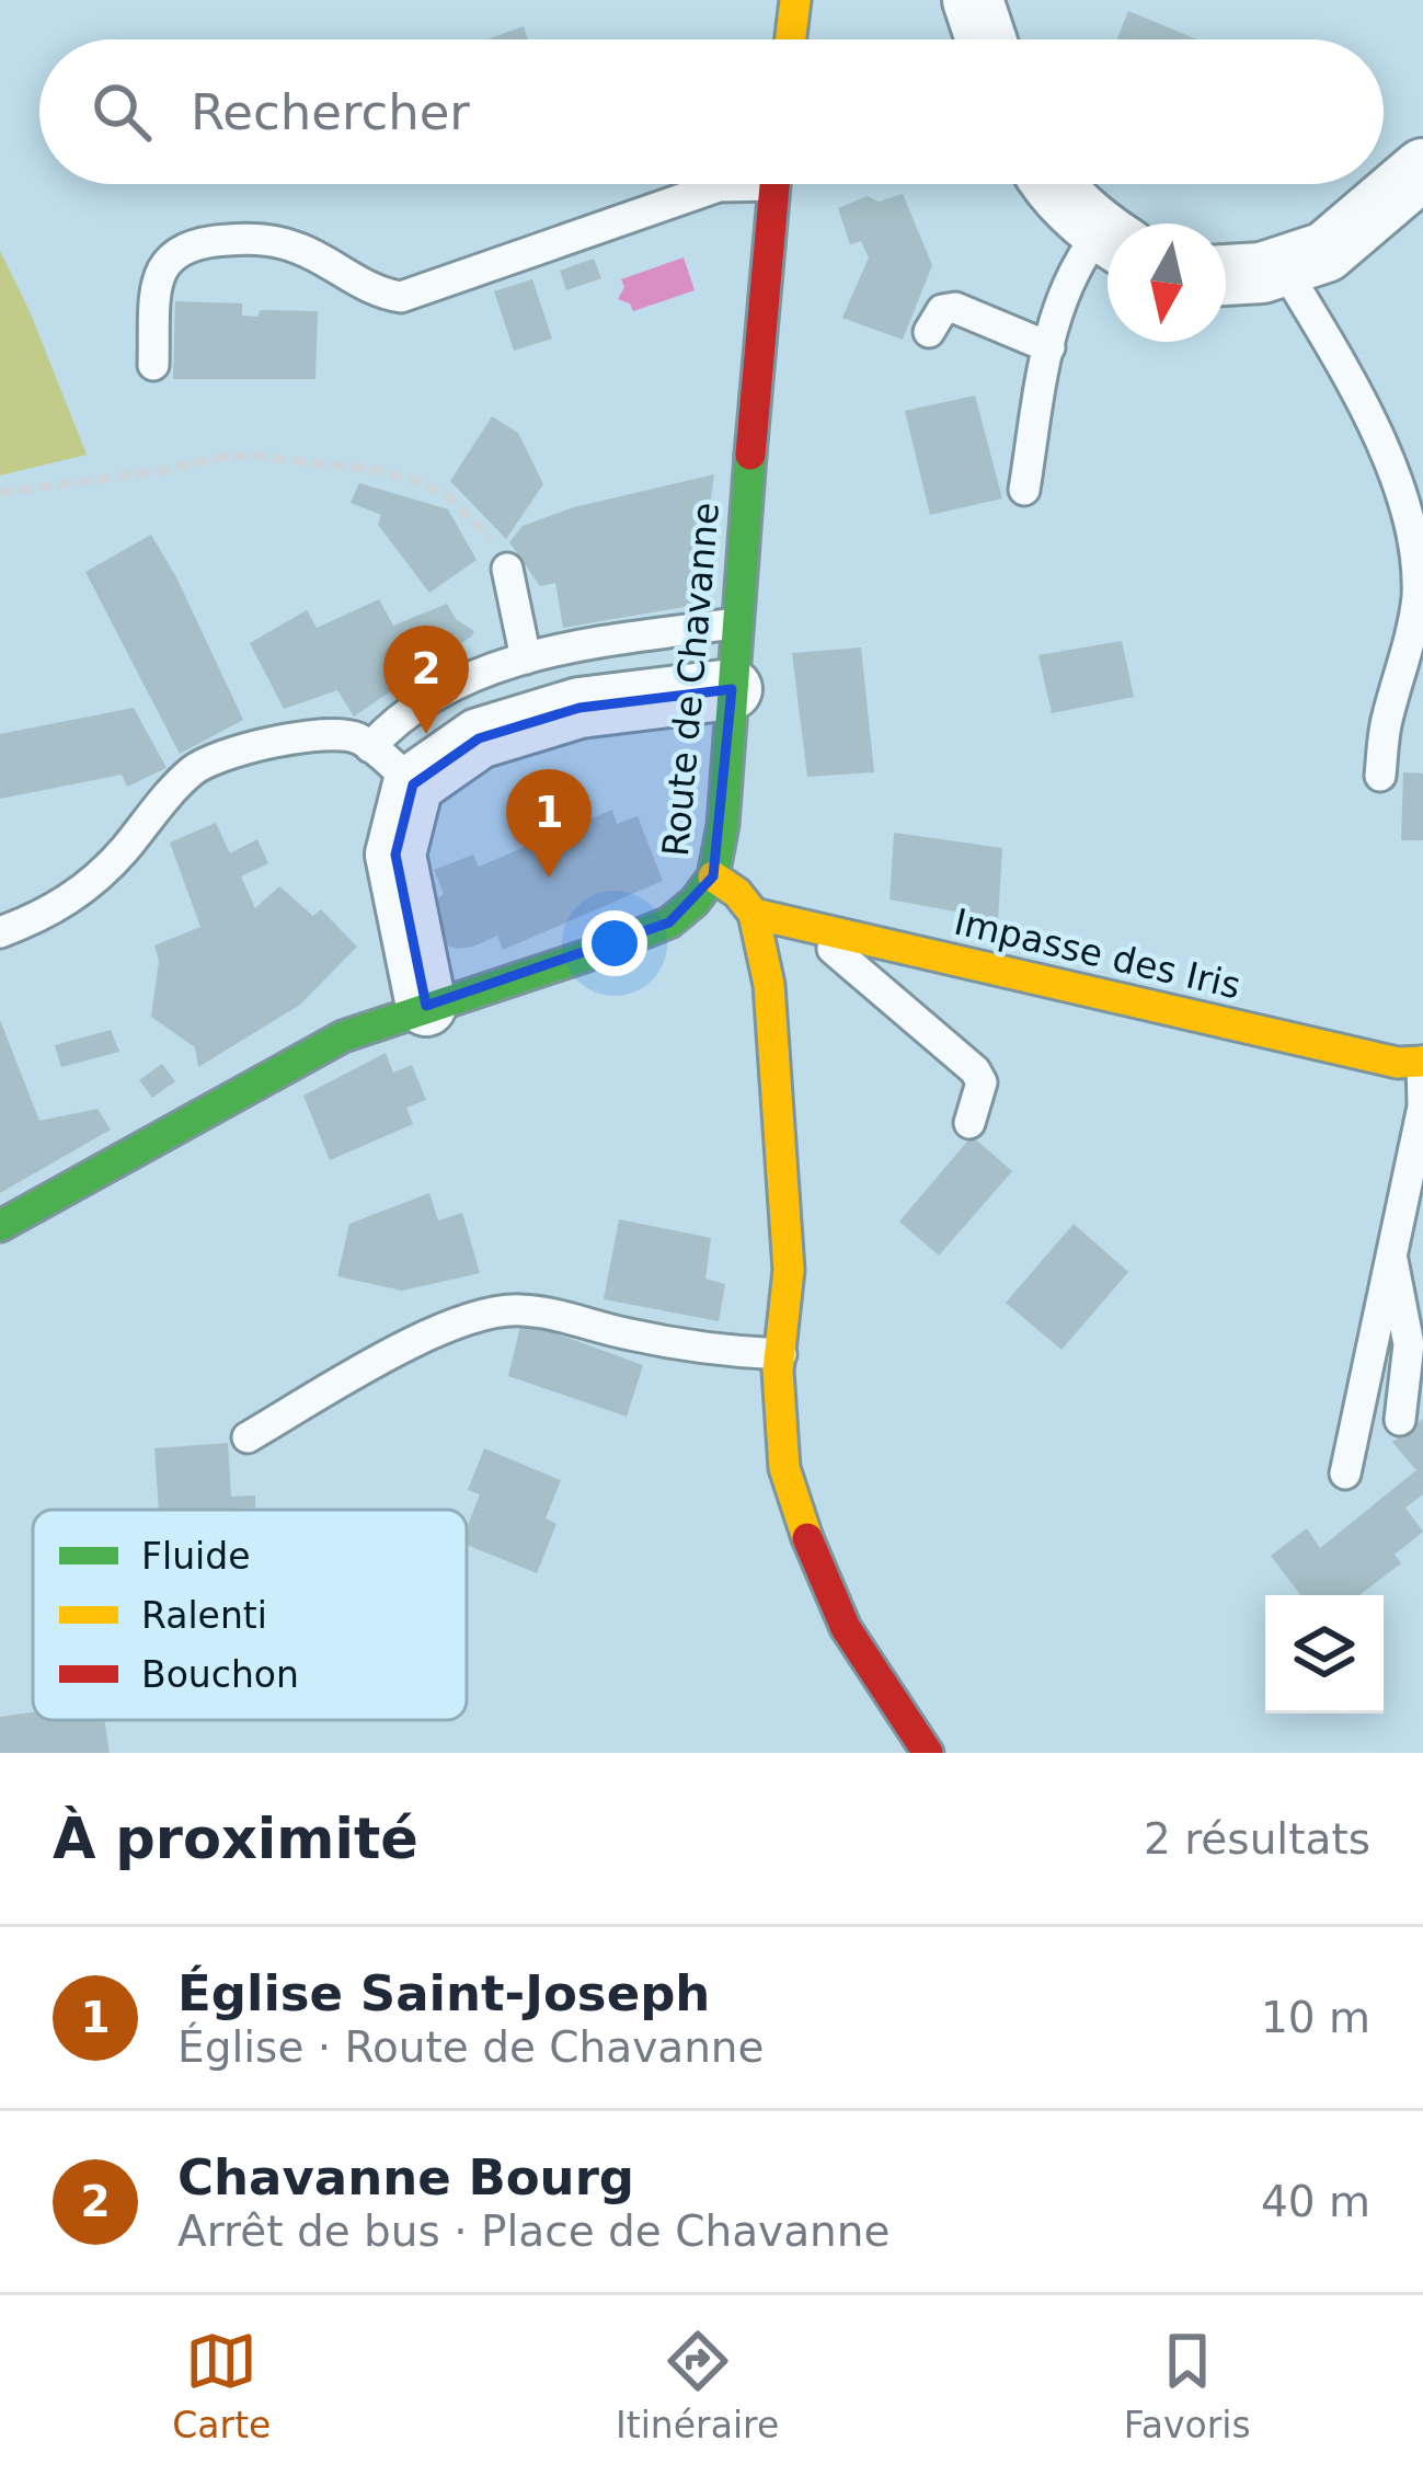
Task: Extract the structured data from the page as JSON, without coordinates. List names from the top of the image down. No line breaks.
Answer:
{"streets":{"street":["Route de Chavanne","Impasse des Iris"]},"legend":["Fluide","Ralenti","Bouchon"],"north":"bottom","page":{"search":"Rechercher","pins":["2","1"],"heading":["À proximité","2 résultats"],"list":[{"mark":"1","name":"Église Saint-Joseph","note":"Église · Route de Chavanne","value":"10 m"},{"mark":"2","name":"Chavanne Bourg","note":"Arrêt de bus · Place de Chavanne","value":"40 m"}],"nav":["Carte","Itinéraire","Favoris"]}}
